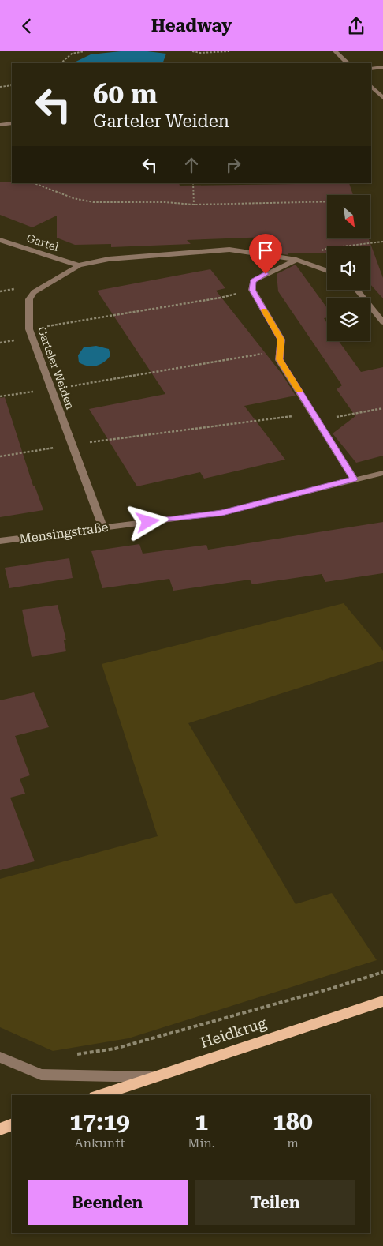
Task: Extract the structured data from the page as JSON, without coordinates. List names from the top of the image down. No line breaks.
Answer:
{"streets":{"main road":["Heidkrug"],"street":["Gartel","Garteler Weiden","Mensingstraße"]},"crossings":[["Gartel","Garteler Weiden"],["Garteler Weiden","Mensingstraße"]],"north":"bottom right","page":{"header":"Headway","turn":["60 m","Garteler Weiden"],"eta":["17:19","Ankunft","1","Min.","180","m"],"buttons":["Beenden","Teilen"]}}
